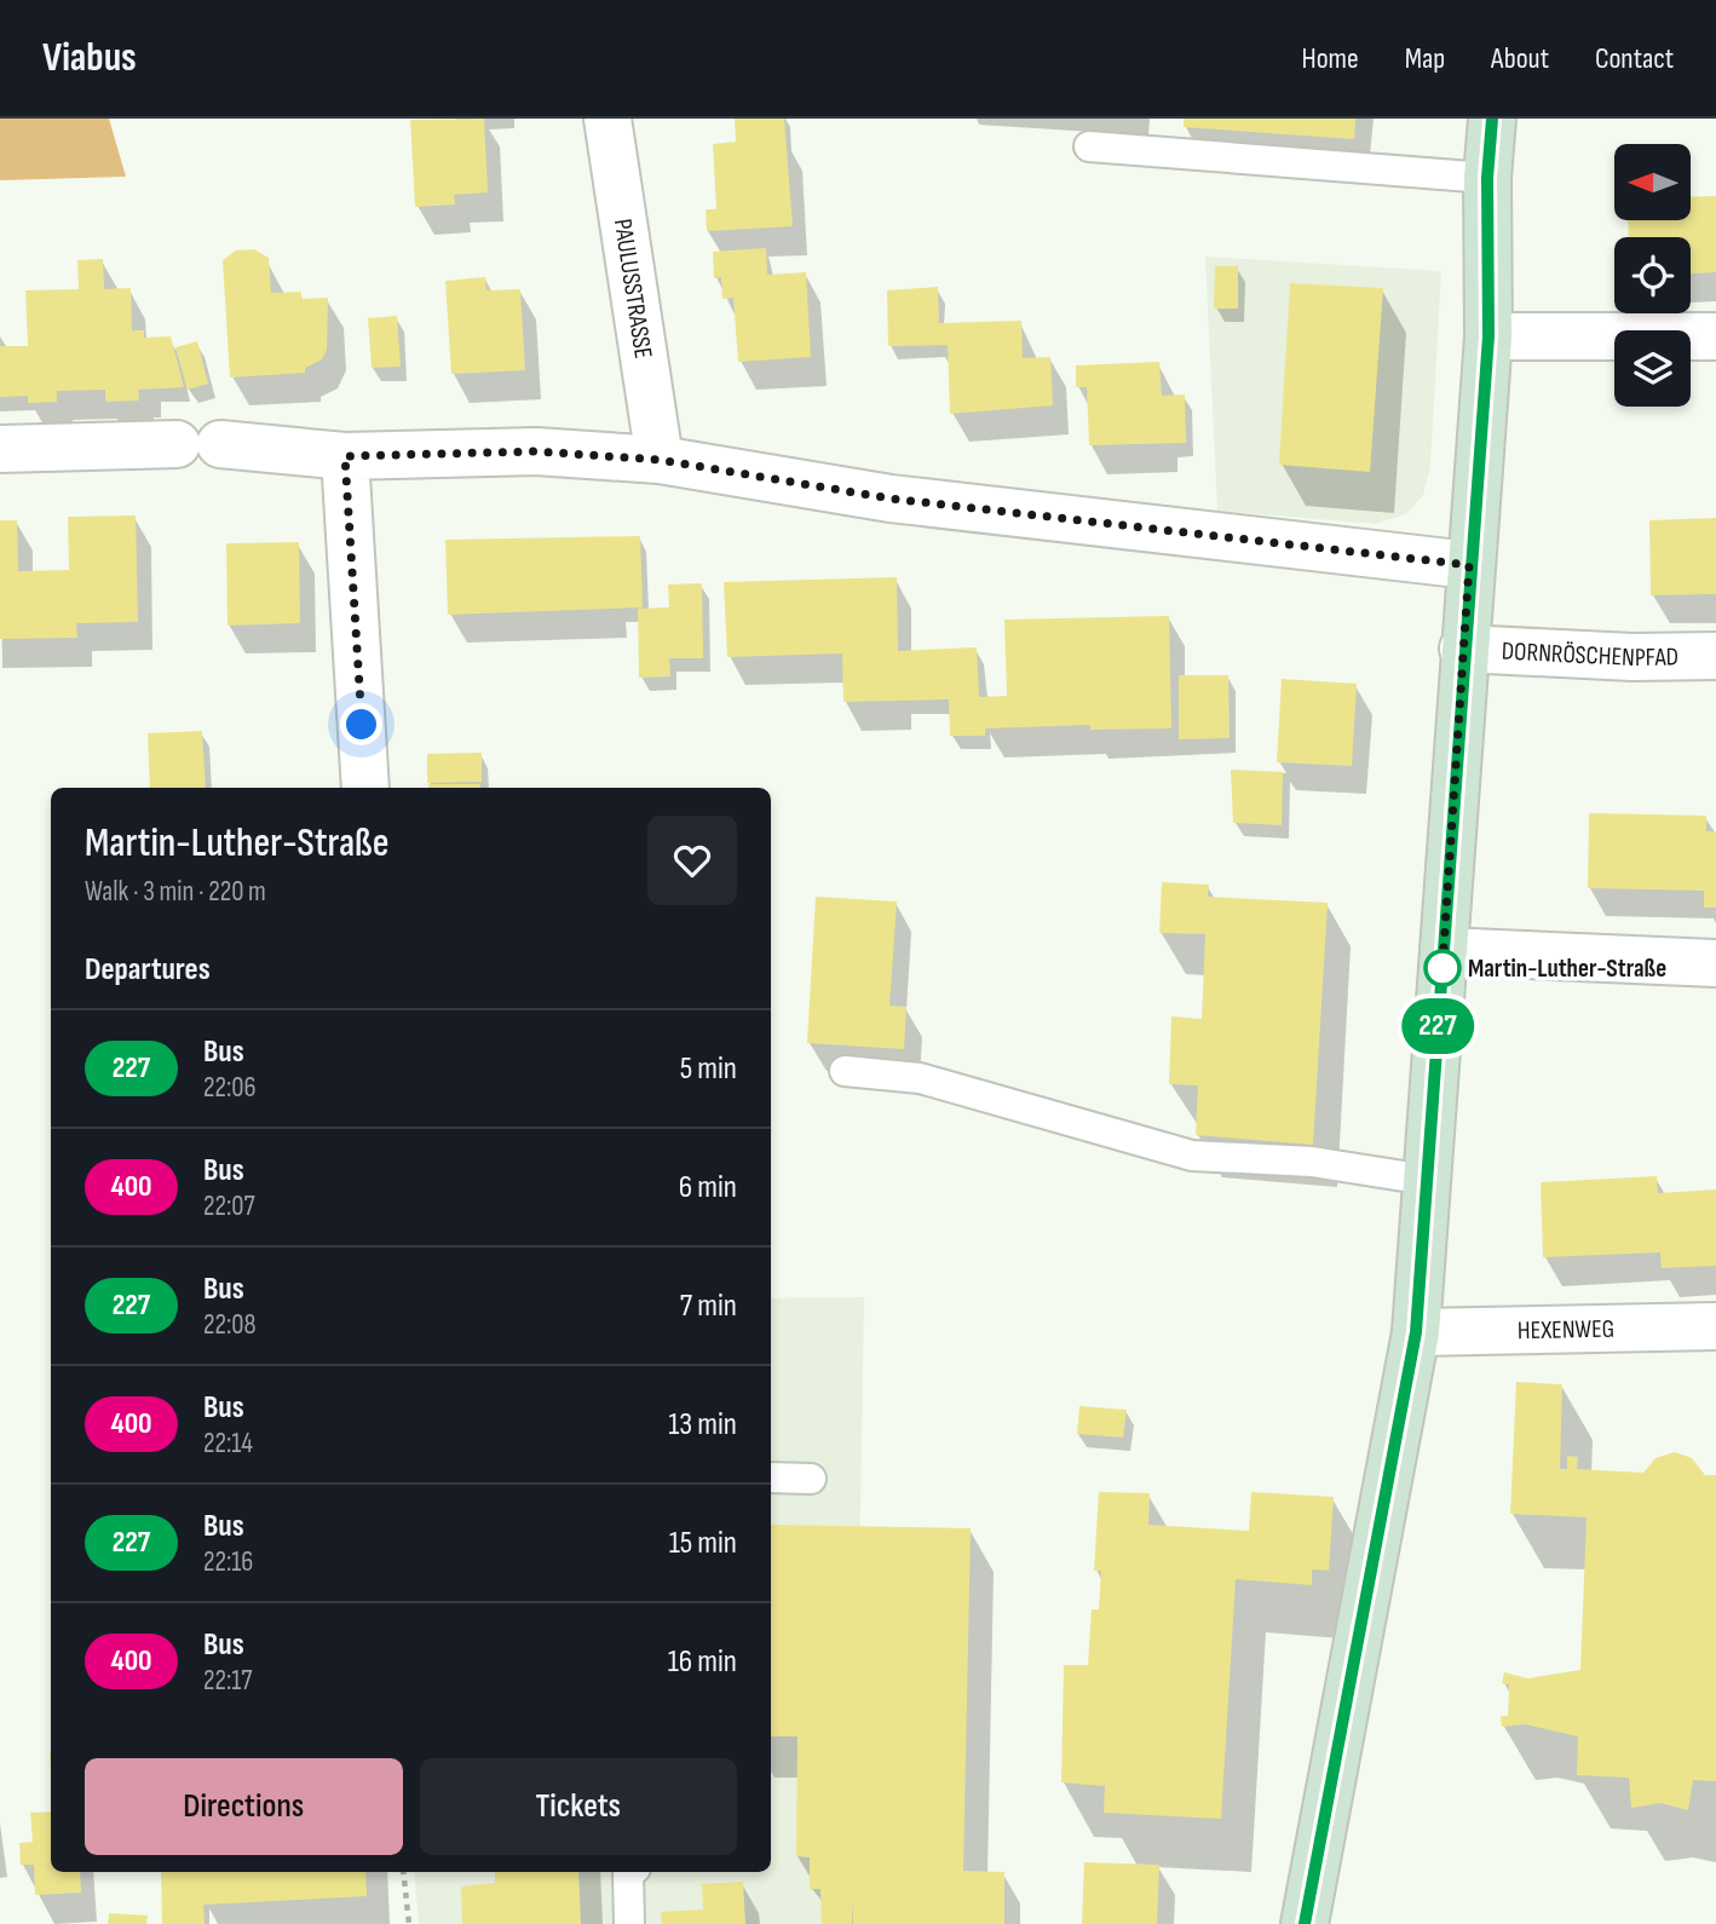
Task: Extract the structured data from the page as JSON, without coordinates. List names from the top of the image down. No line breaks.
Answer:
{"streets":{"street":["PAULUSSTRASSE","DORNRÖSCHENPFAD","HEXENWEG"]},"places":["Martin-Luther-Straße"],"lines":["bus line 227"],"north":"left","page":{"header":"Viabus","nav":["Home","Map","About","Contact"],"on_map":"227","heading":[["Martin-Luther-Straße","Walk · 3 min · 220 m"],"Departures"],"list":[{"mark":"227","name":"Bus","note":"22:06","value":"5 min"},{"mark":"400","name":"Bus","note":"22:07","value":"6 min"},{"mark":"227","name":"Bus","note":"22:08","value":"7 min"},{"mark":"400","name":"Bus","note":"22:14","value":"13 min"},{"mark":"227","name":"Bus","note":"22:16","value":"15 min"},{"mark":"400","name":"Bus","note":"22:17","value":"16 min"}],"buttons":["Directions","Tickets"]}}
